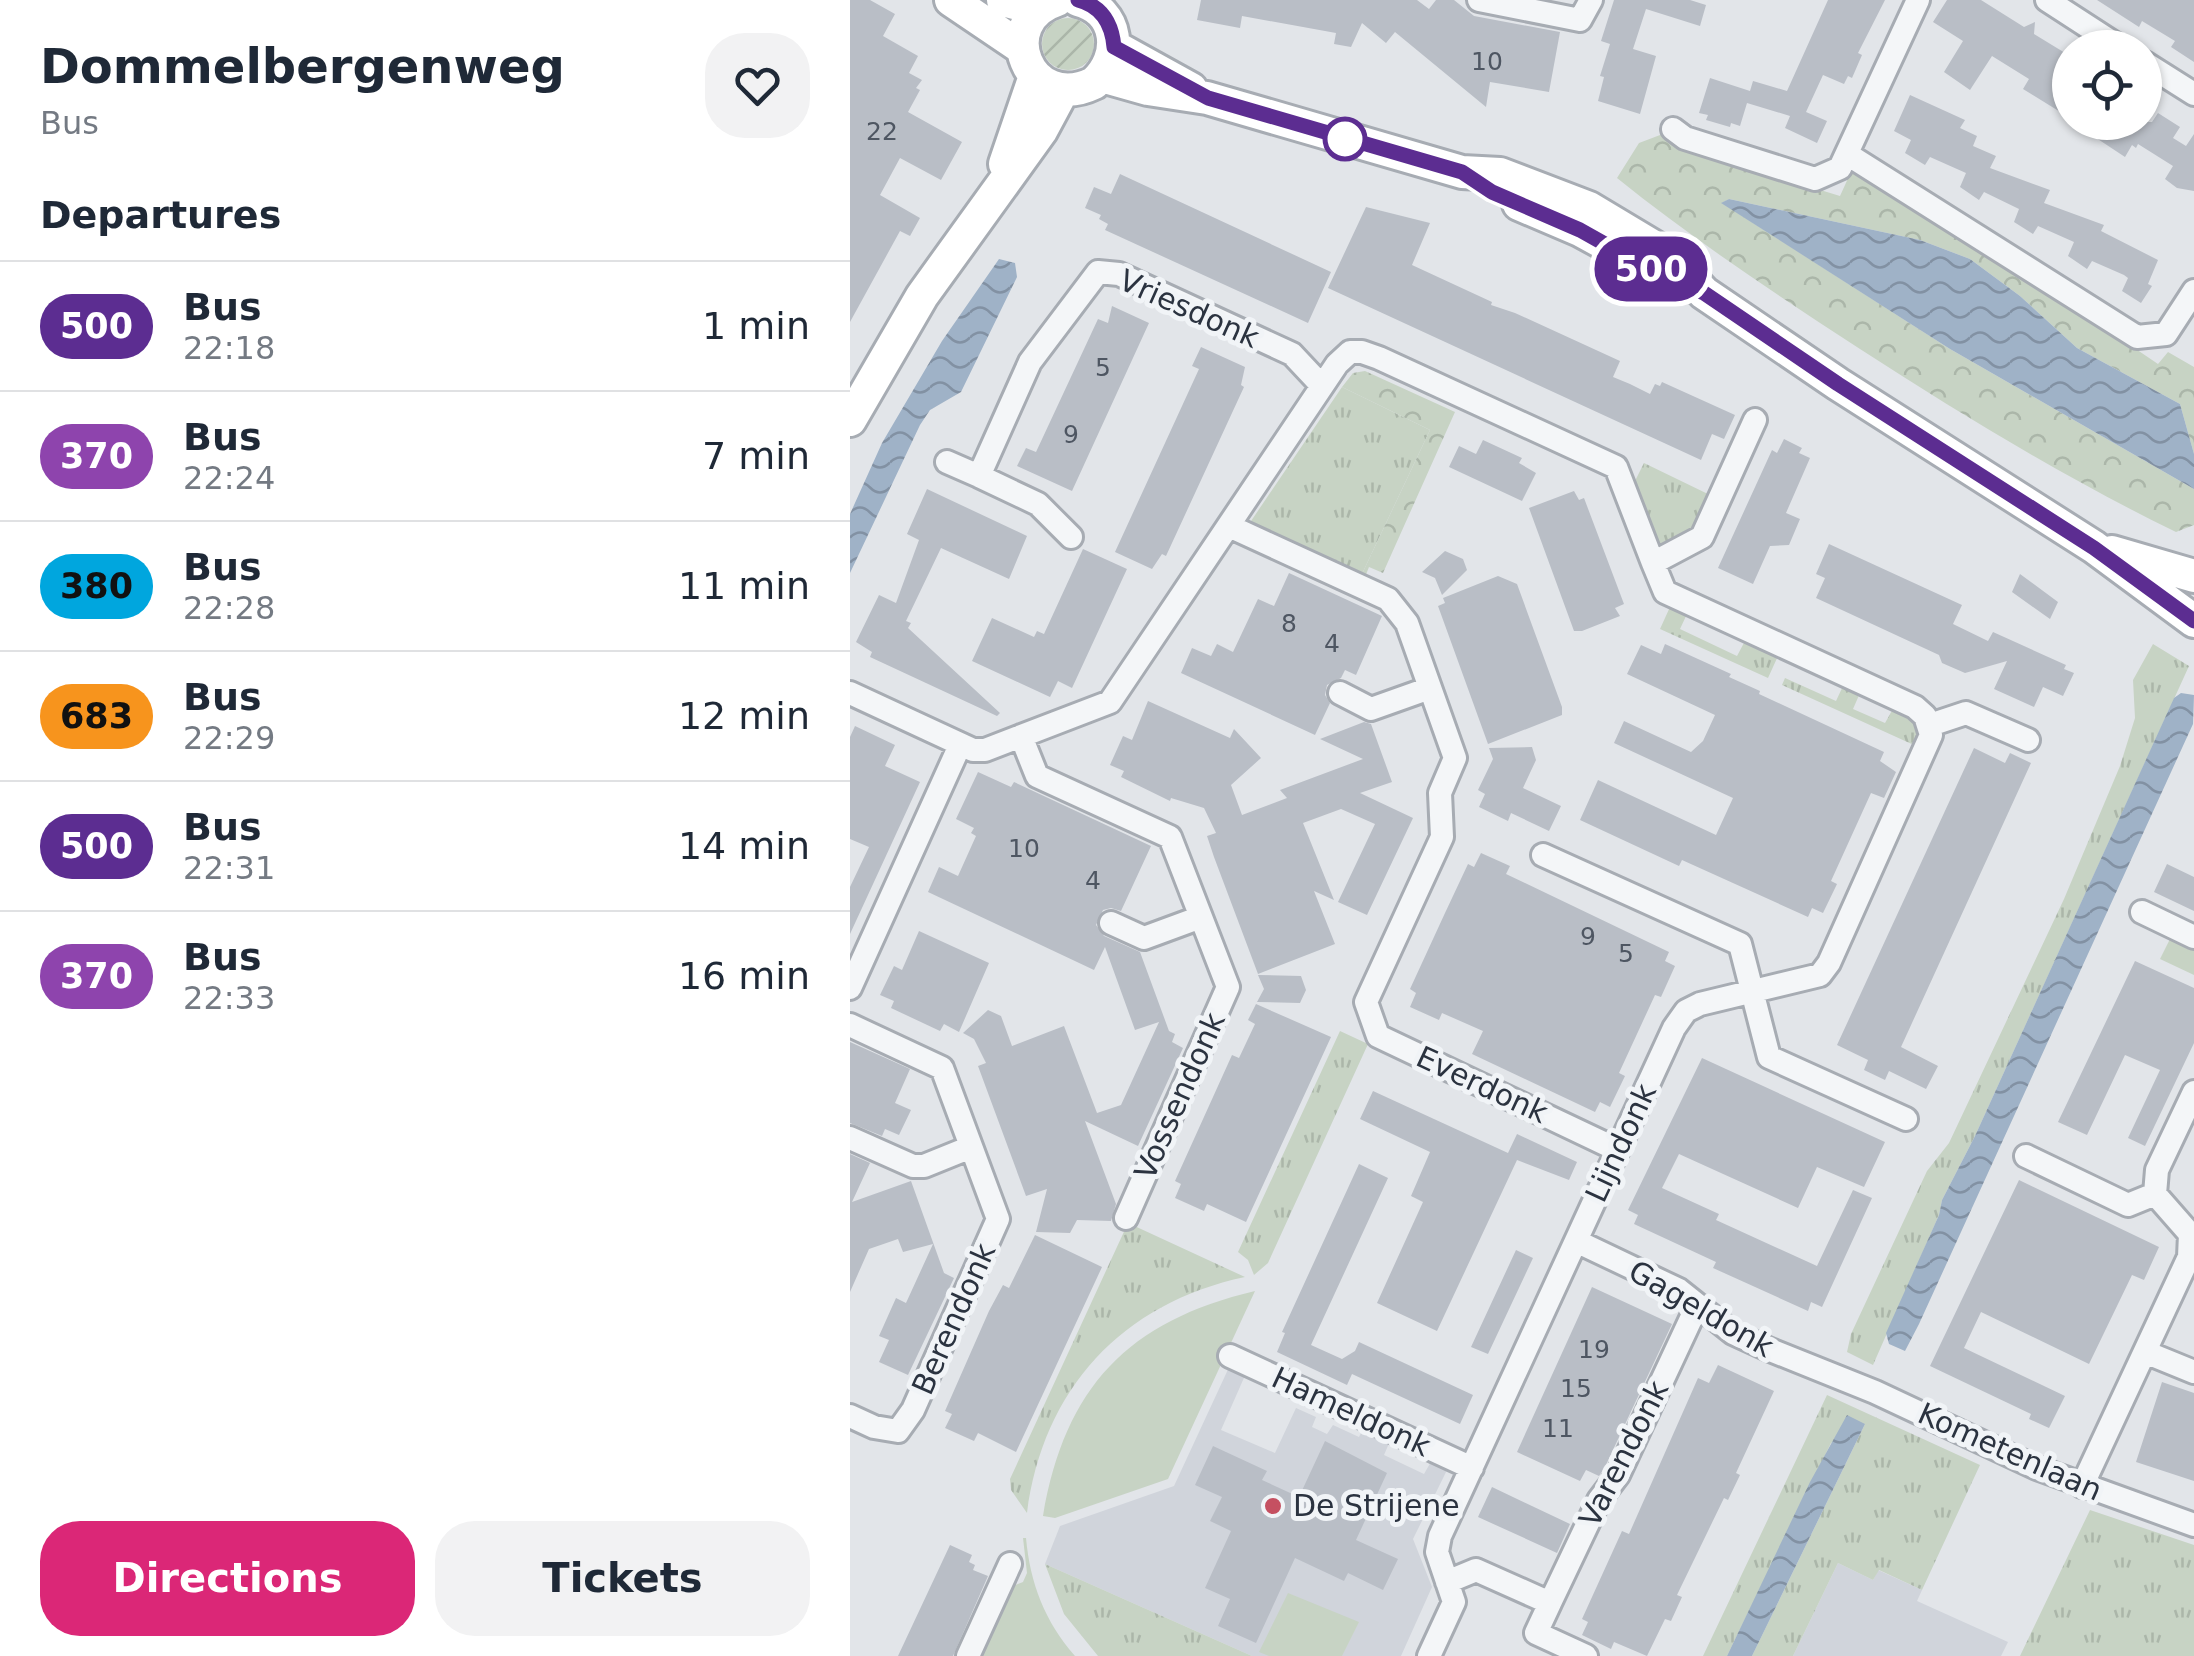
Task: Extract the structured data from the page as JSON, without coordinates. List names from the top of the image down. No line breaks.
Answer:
{"streets":{"street":["Vriesdonk","Everdonk","Vossendonk","Lijndonk","Gageldonk","Berendonk","Hameldonk","Kometenlaan","Varendonk"]},"crossings":[["Everdonk","Lijndonk"],["Lijndonk","Gageldonk"],["Lijndonk","Hameldonk"],["Gageldonk","Kometenlaan"],["Gageldonk","Varendonk"]],"places":["De Strijene"],"lines":["bus line 500"],"house_numbers":["10","22","5","9","8","4","10","4","9","5","19","15","11"],"page":{"heading":[["Dommelbergenweg","Bus"],"Departures"],"on_map":"500","list":[{"mark":"500","name":"Bus","note":"22:18","value":"1 min"},{"mark":"370","name":"Bus","note":"22:24","value":"7 min"},{"mark":"380","name":"Bus","note":"22:28","value":"11 min"},{"mark":"683","name":"Bus","note":"22:29","value":"12 min"},{"mark":"500","name":"Bus","note":"22:31","value":"14 min"},{"mark":"370","name":"Bus","note":"22:33","value":"16 min"}],"buttons":["Directions","Tickets"]}}
